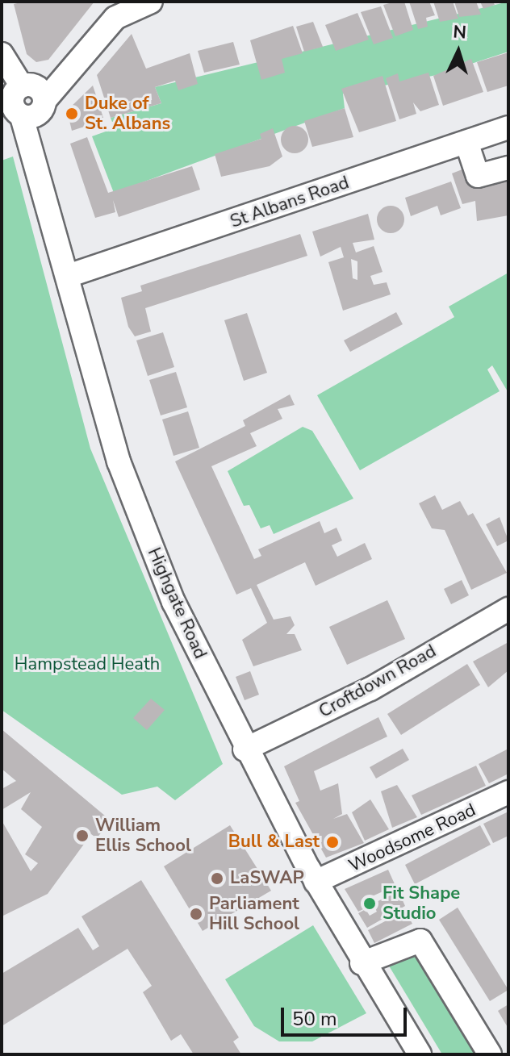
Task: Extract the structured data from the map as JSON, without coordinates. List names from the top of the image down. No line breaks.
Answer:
{"streets":{"street":["St Albans Road","Highgate Road","Croftdown Road","Woodsome Road"]},"crossings":[["St Albans Road","Highgate Road"],["Highgate Road","Croftdown Road"],["Highgate Road","Woodsome Road"]],"parks":["Hampstead Heath"],"places":["Duke of St. Albans","William Ellis School","Bull & Last","LaSWAP","Fit Shape Studio","Parliament Hill School"],"scale_bar":"50 m","north":"top"}
